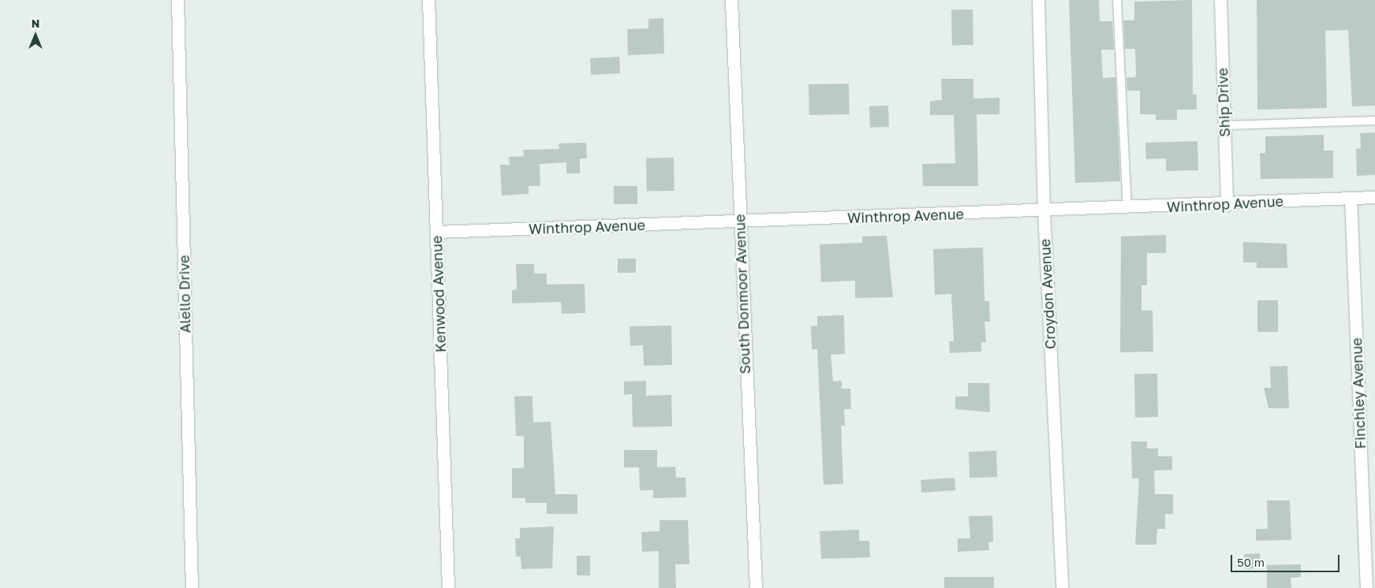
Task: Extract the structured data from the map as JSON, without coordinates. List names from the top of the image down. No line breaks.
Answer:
{"streets":{"street":["Ship Drive","Winthrop Avenue","Alello Drive","Kenwood Avenue","South Donmoor Avenue","Croydon Avenue","Finchley Avenue"]},"crossings":[["Ship Drive","Winthrop Avenue"],["Winthrop Avenue","Kenwood Avenue"],["Winthrop Avenue","South Donmoor Avenue"],["Winthrop Avenue","Croydon Avenue"],["Winthrop Avenue","Finchley Avenue"]],"scale_bar":"50 m","north":"top"}
